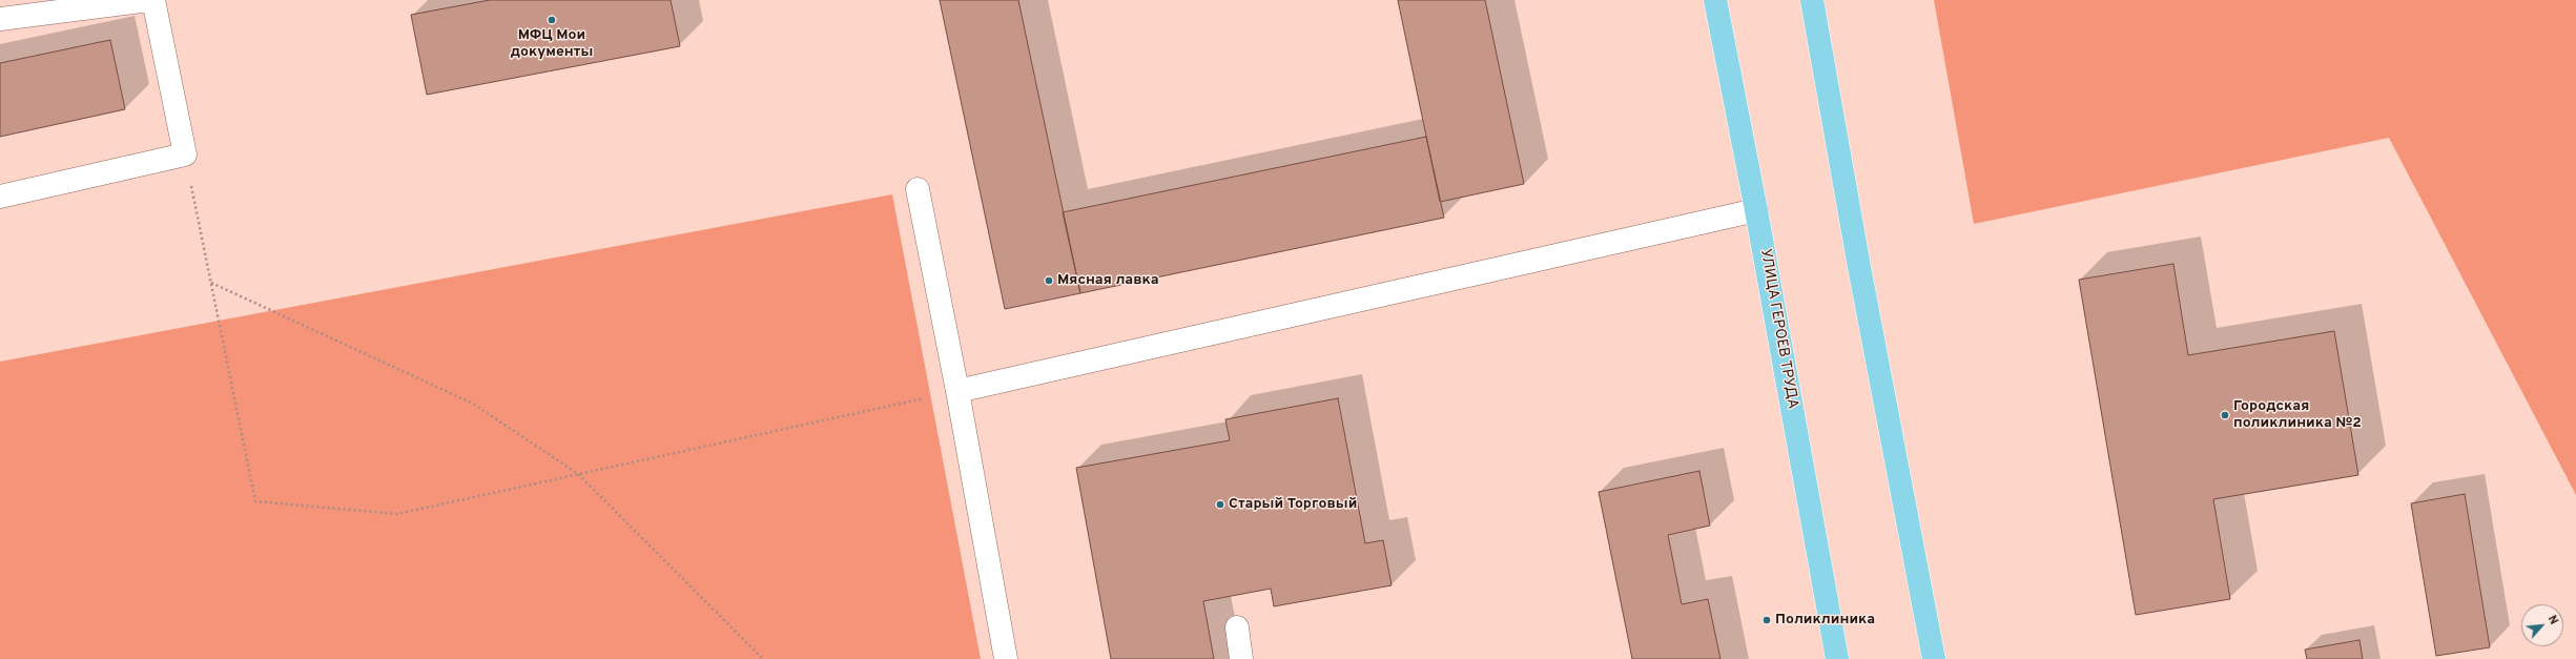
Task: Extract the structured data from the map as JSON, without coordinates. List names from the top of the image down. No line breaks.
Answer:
{"streets":{"main road":["УЛИЦА ГЕРОЕВ ТРУДА"]},"places":["МФЦ Мои документы","Мясная лавка","Городская поликлиника №2","Старый Торговый","Поликлиника"],"north":"top right"}
